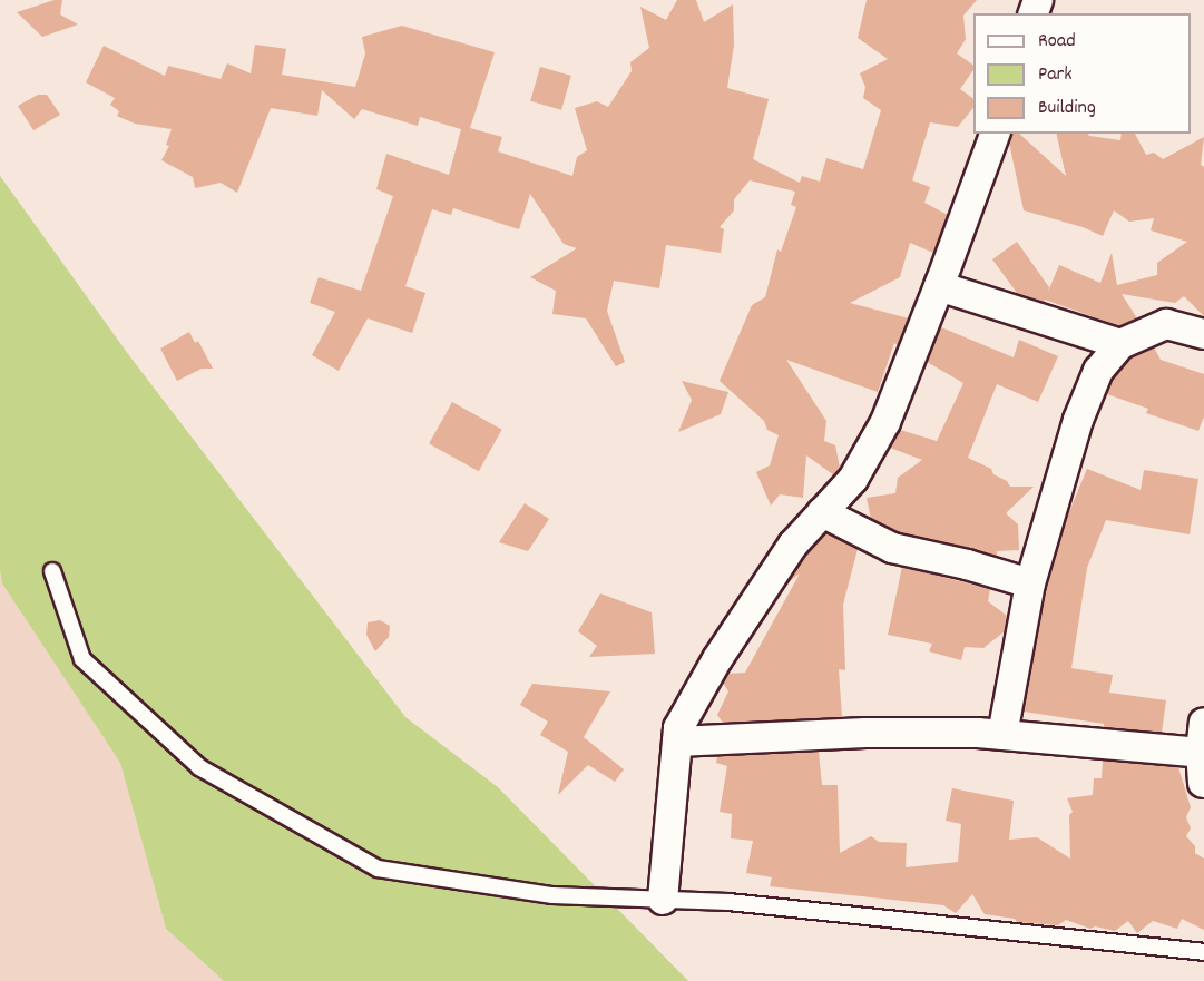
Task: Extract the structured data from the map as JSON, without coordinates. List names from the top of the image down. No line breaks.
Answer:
{"legend":["Road","Park","Building"]}
